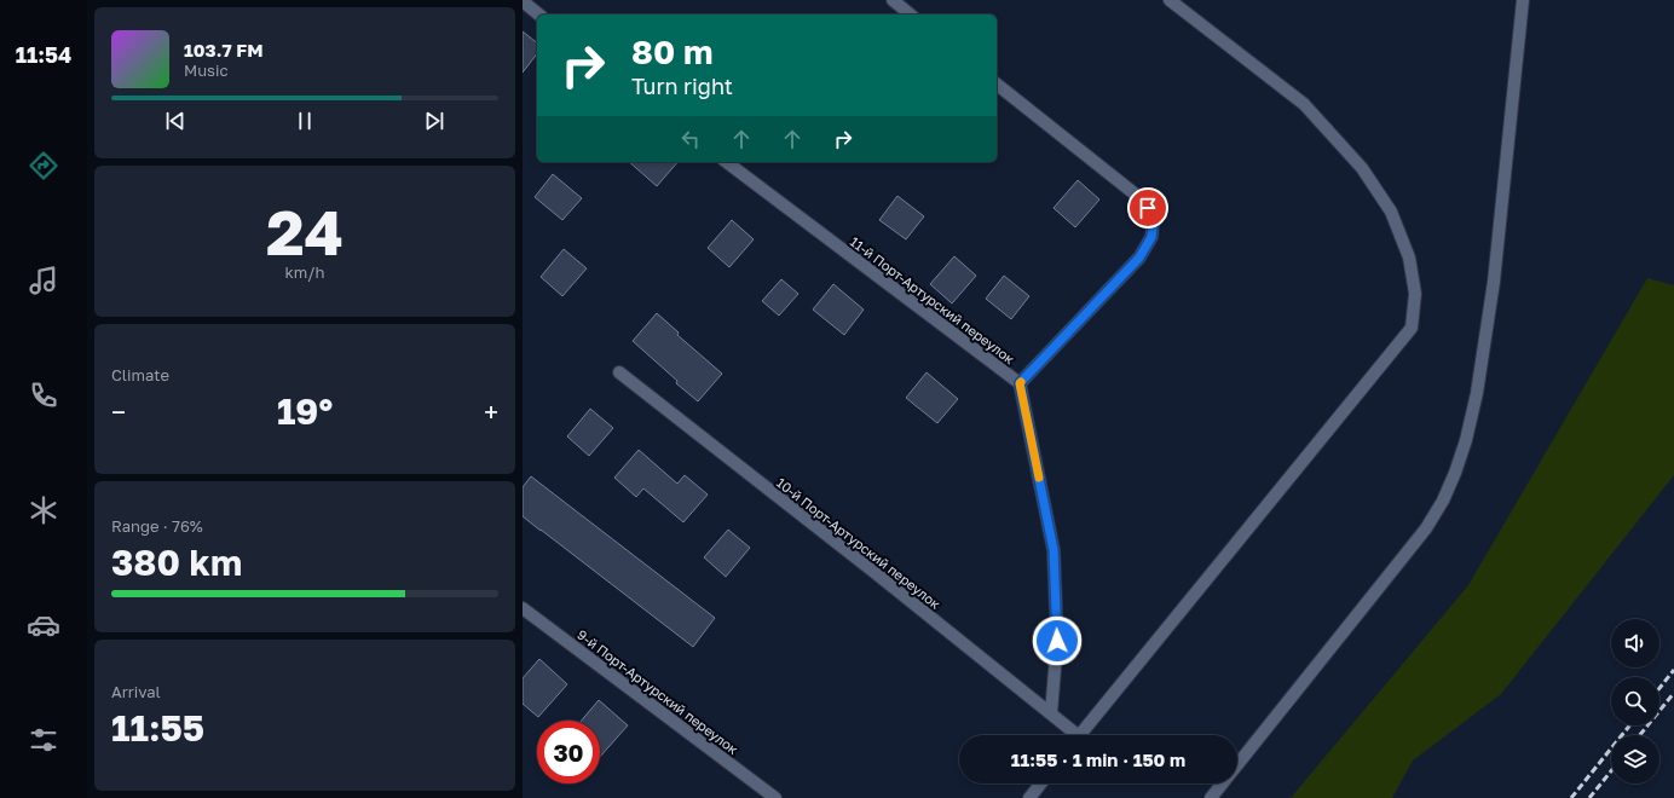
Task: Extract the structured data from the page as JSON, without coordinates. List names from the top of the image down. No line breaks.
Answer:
{"streets":{"street":["11-й Порт-Артурский переулок","10-й Порт-Артурский переулок","9-й Порт-Артурский переулок"]},"page":{"tabs":"11:54","turn":["80 m","Turn right"],"song":["103.7 FM","Music"],"tile":[["24","km/h"],"Climate",["Range · 76%","380 km"],["Arrival","11:55"]],"heat":["−","19°","+"],"limit":"30","trip":"11:55 · 1 min · 150 m"}}
